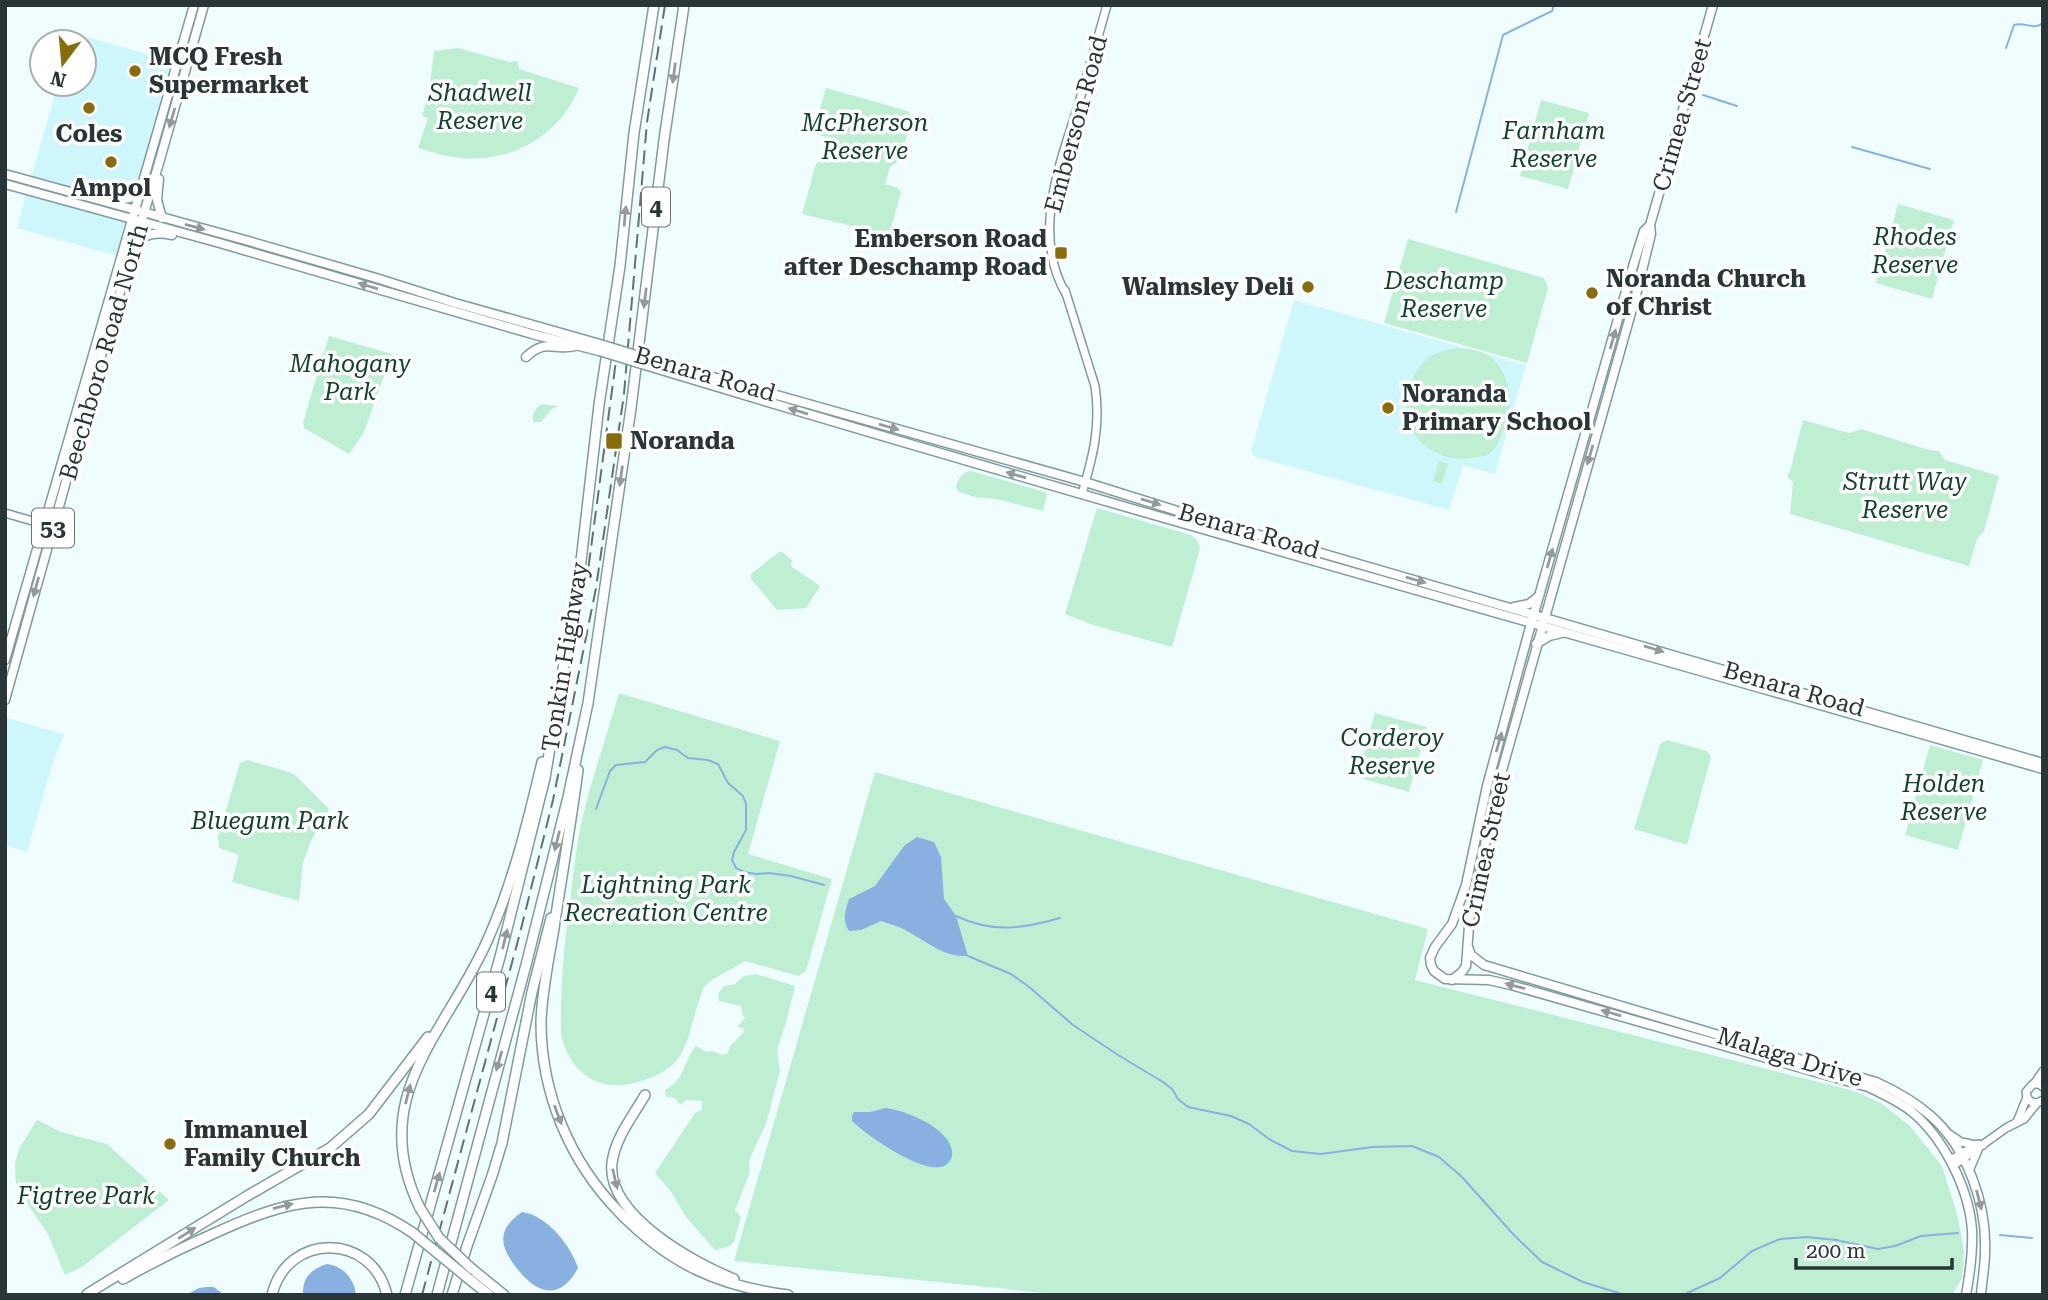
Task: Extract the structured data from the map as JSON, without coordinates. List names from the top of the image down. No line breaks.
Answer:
{"streets":{"highway":["4","Tonkin Highway"],"main road":["Crimea Street","Beechboro Road North","Benara Road","53","Malaga Drive"],"street":["Emberson Road"]},"crossings":[["Crimea Street","Benara Road"],["Crimea Street","Malaga Drive"],["Emberson Road","Benara Road"],["Beechboro Road North","Benara Road"]],"parks":["Shadwell Reserve","McPherson Reserve","Farnham Reserve","Rhodes Reserve","Deschamp Reserve","Mahogany Park","Strutt Way Reserve","Corderoy Reserve","Holden Reserve","Bluegum Park","Lightning Park Recreation Centre","Figtree Park"],"places":{"other":["MCQ Fresh Supermarket","Coles","Ampol","Walmsley Deli","Noranda Church of Christ","Noranda Primary School","Immanuel Family Church"],"transit":["Emberson Road after Deschamp Road","Noranda"]},"scale_bar":"200 m","north":"bottom"}
